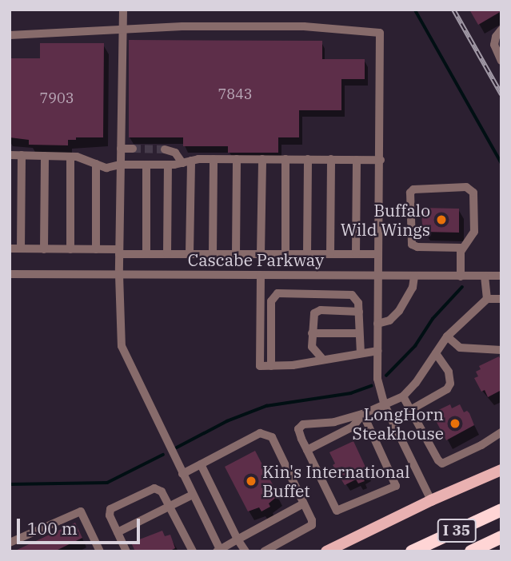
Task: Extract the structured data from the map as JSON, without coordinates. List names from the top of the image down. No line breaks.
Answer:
{"streets":{"highway":["I 35"],"street":["Cascabe Parkway"]},"places":["Buffalo Wild Wings","LongHorn Steakhouse","Kin's International Buffet"],"house_numbers":["7843","7903"],"scale_bar":"100 m"}
